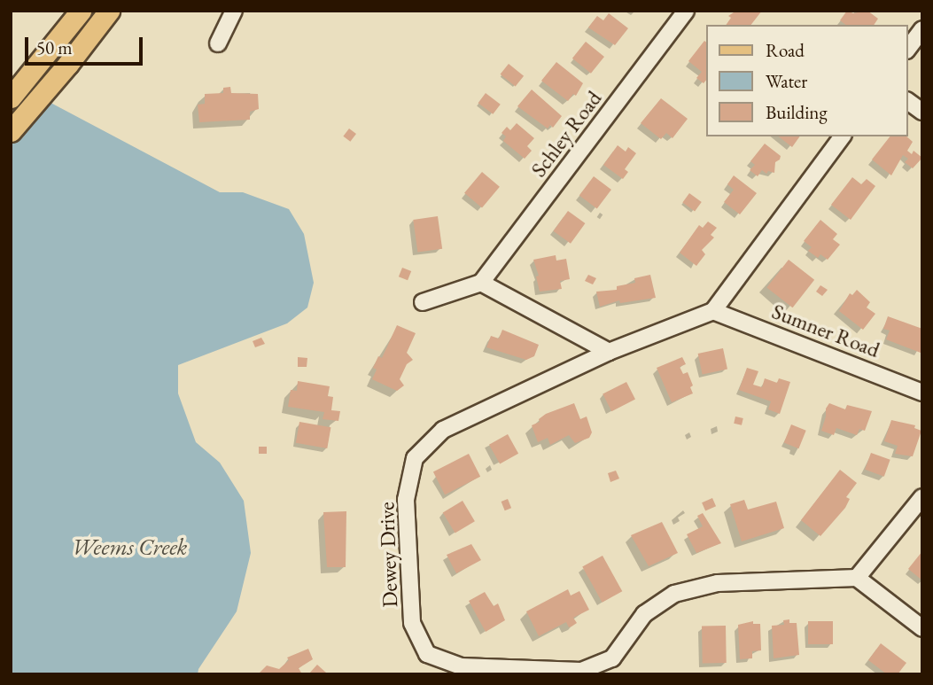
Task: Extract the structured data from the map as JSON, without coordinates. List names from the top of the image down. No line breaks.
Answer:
{"streets":{"street":["Schley Road","Sumner Road","Dewey Drive"]},"crossings":[["Sumner Road","Dewey Drive"]],"water":["Weems Creek"],"legend":["Road","Water","Building"],"scale_bar":"50 m"}
